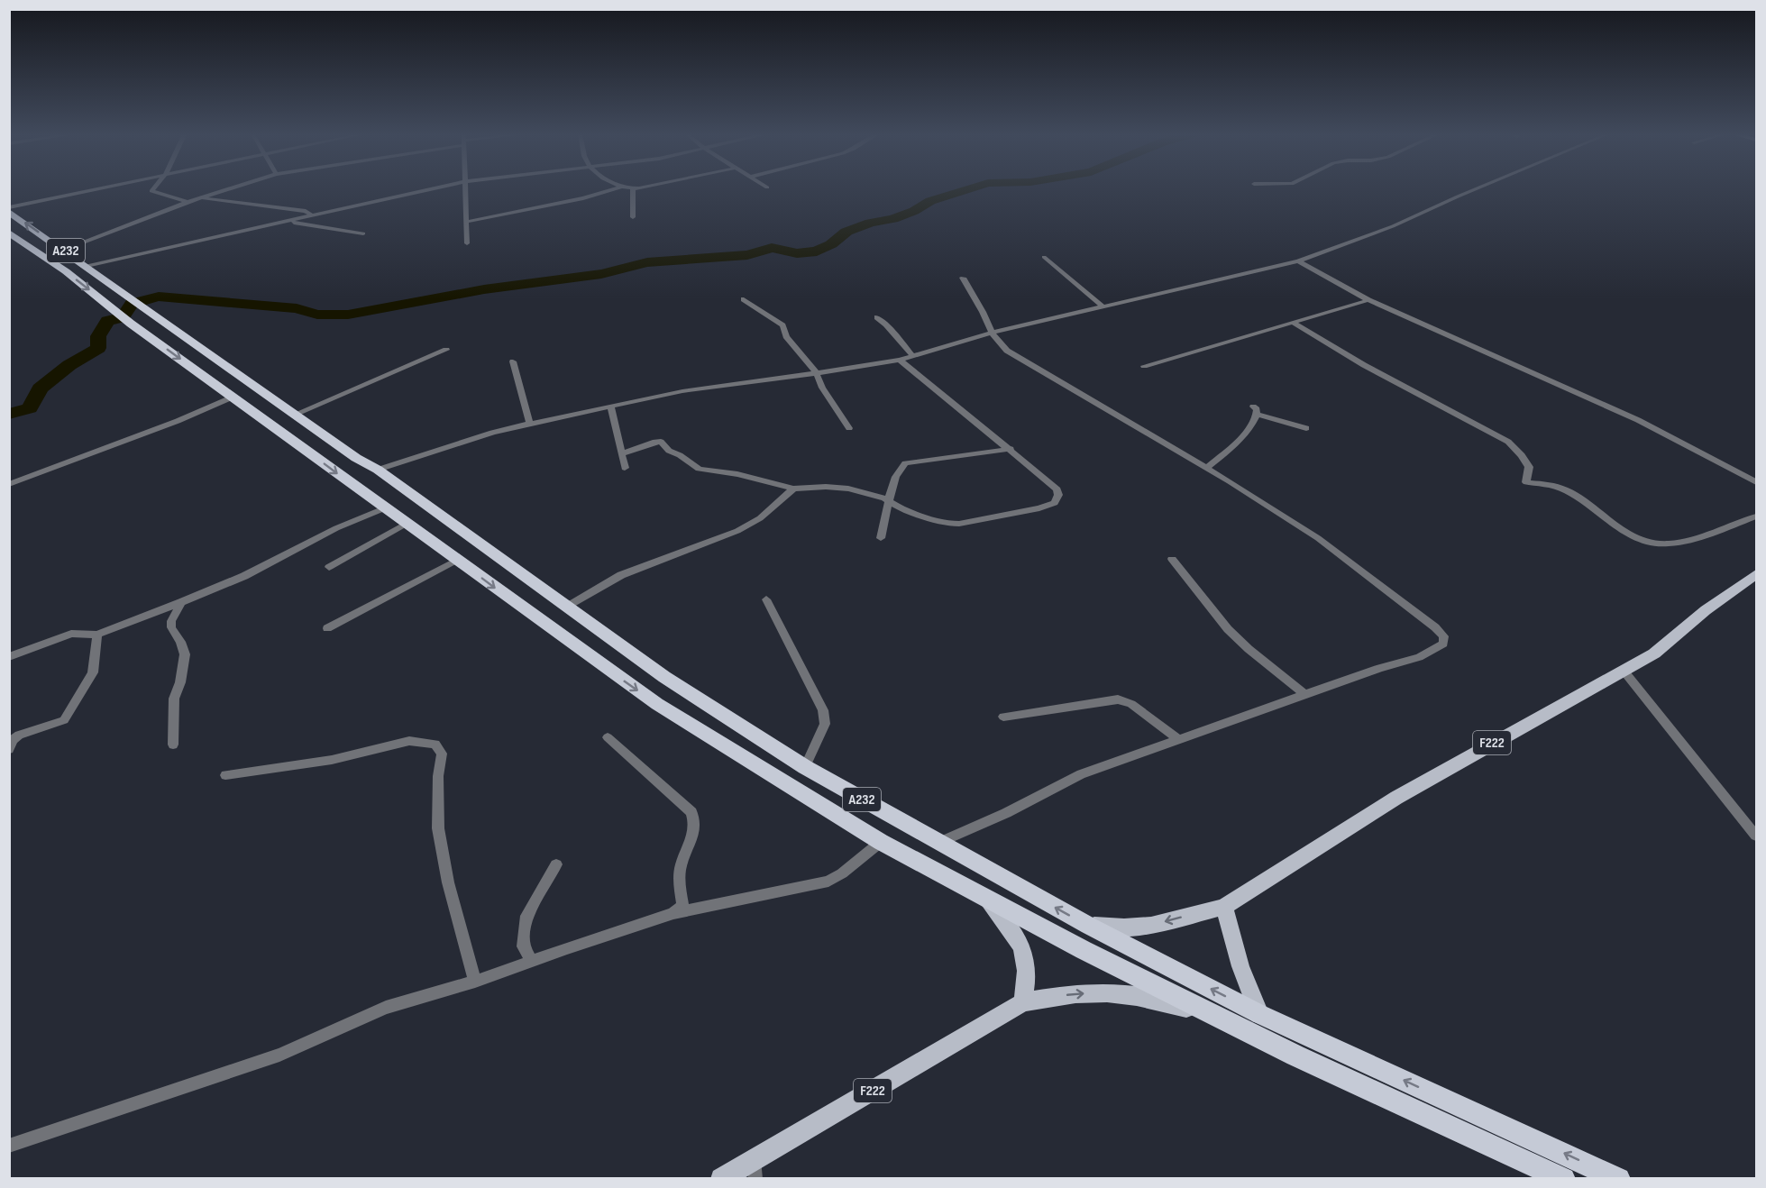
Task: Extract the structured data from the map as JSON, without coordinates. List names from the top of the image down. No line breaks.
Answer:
{"streets":{"highway":["A232"],"main road":["F222"]},"crossings":[["A232","F222"]]}
